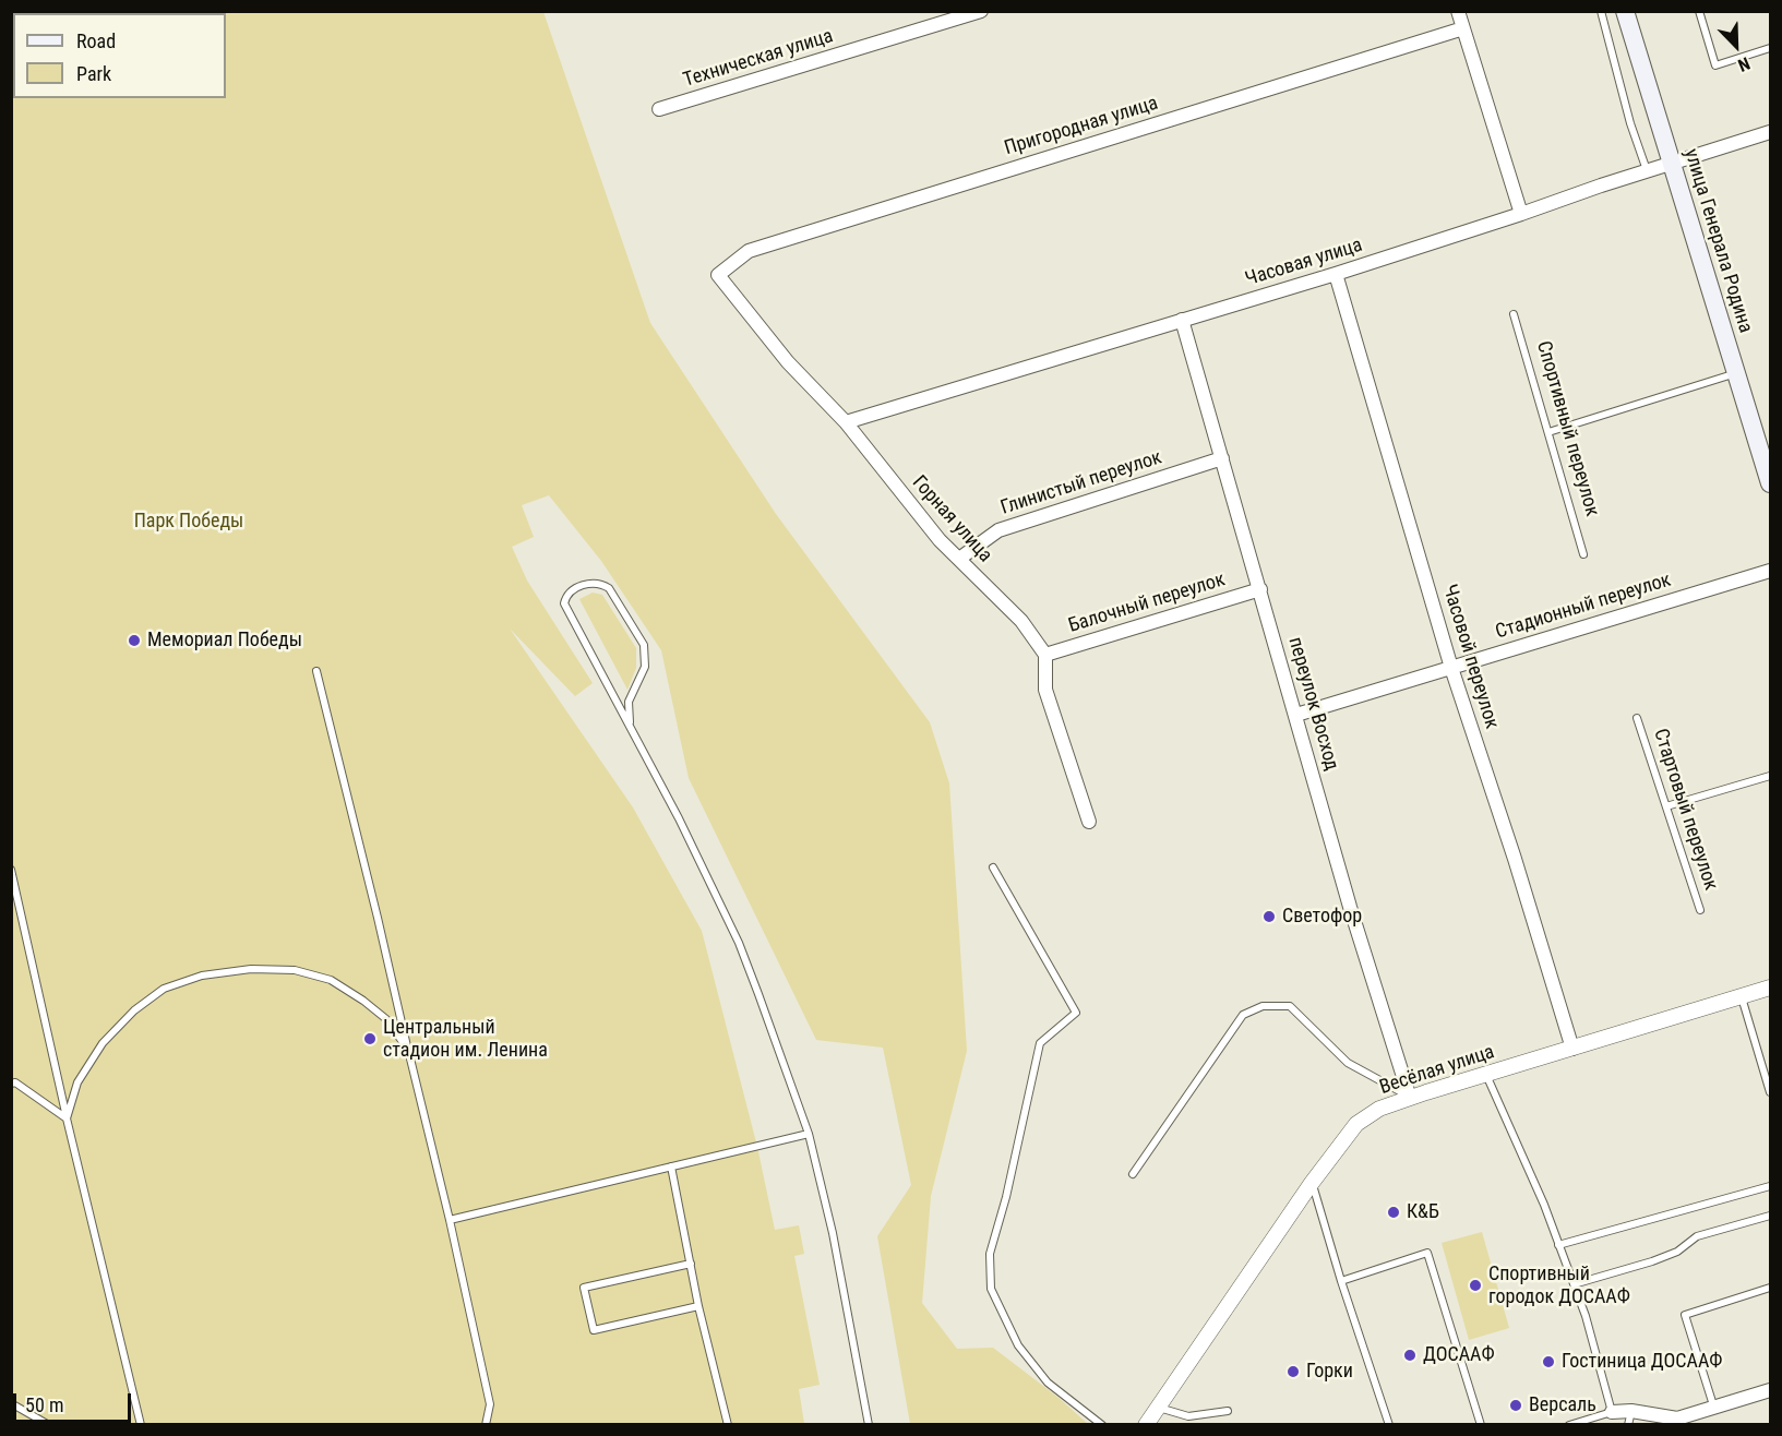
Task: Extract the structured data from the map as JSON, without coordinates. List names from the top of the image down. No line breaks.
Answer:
{"streets":{"main road":["улица Генерала Родина"],"street":["Техническая улица","Пригородная улица","Часовая улица","Глинистый переулок","Горная улица","Балочный переулок","Стадионный переулок","Часовой переулок","переулок Восход","Весёлая улица"],"lane":["Спортивный переулок","Стартовый переулок"]},"crossings":[["Пригородная улица","Горная улица"],["улица Генерала Родина","Часовая улица"],["Часовая улица","Горная улица"],["Часовая улица","Часовой переулок"],["Часовая улица","переулок Восход"],["Глинистый переулок","Горная улица"],["Глинистый переулок","переулок Восход"],["Горная улица","Балочный переулок"],["Балочный переулок","переулок Восход"],["Стадионный переулок","Часовой переулок"],["Стадионный переулок","переулок Восход"],["Часовой переулок","Весёлая улица"],["переулок Восход","Весёлая улица"]],"parks":["Парк Победы"],"places":["Мемориал Победы","Светофор","Центральный стадион им. Ленина","К&Б","Спортивный городок ДОСААФ","ДОСААФ","Гостиница ДОСААФ","Горки","Версаль"],"legend":["Road","Park"],"scale_bar":"50 m","north":"bottom right"}
